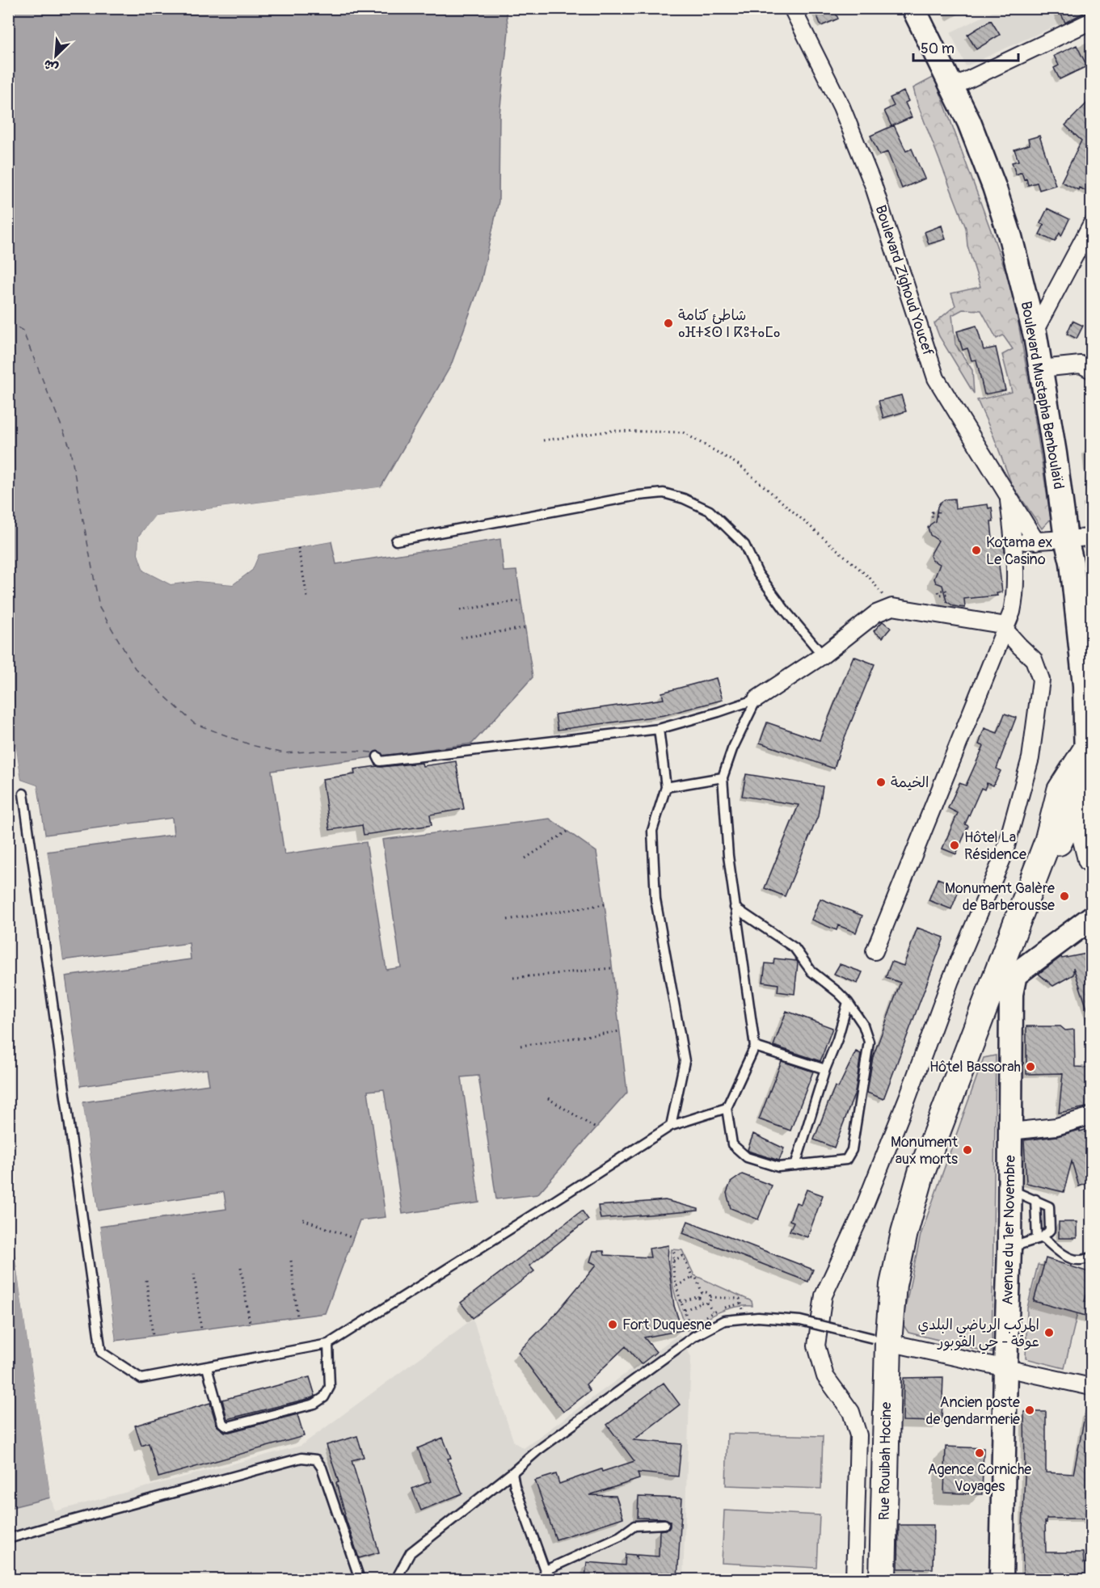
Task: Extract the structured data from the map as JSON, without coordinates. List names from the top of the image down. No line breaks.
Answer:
{"streets":{"main road":["Boulevard Mustapha Benboulaïd","Avenue du 1er Novembre","Rue Rouibah Hocine"],"street":["Boulevard Zighoud Youcef"]},"places":["شاطئ كتامة ⴰⴼⵜⵉⵙ ⵏ ⴽⵓⵜⴰⵎⴰ","Kotama ex Le Casino","الخيمة","Hôtel La Résidence","Monument Galère de Barberousse","Hôtel Bassorah","Monument aux morts","Fort Duquesne","المركب الرياضي البلدي عوقة - حي الفوبور","Ancien poste de gendarmerie","Agence Corniche Voyages"],"scale_bar":"50 m","north":"bottom left"}
